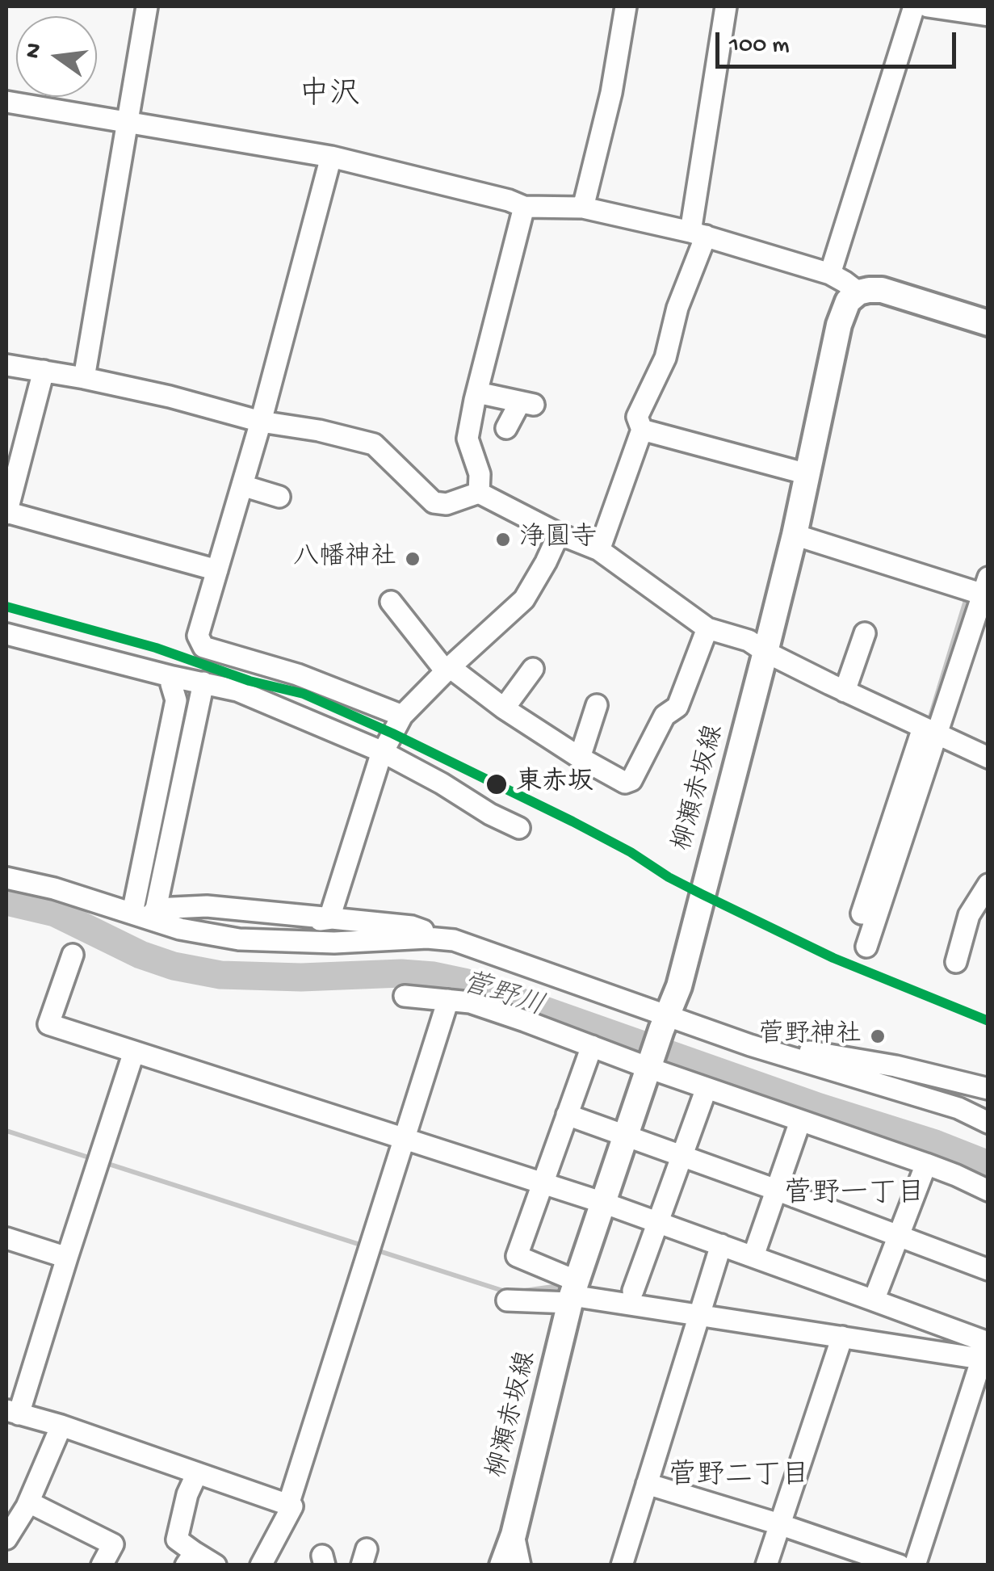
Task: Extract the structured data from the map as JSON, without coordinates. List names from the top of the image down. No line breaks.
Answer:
{"streets":{"main road":["柳瀬赤坂線"]},"districts":["中沢","菅野一丁目","菅野二丁目"],"water":["菅野川"],"places":["浄圓寺","八幡神社","東赤坂","菅野神社"],"scale_bar":"100 m","north":"left"}
